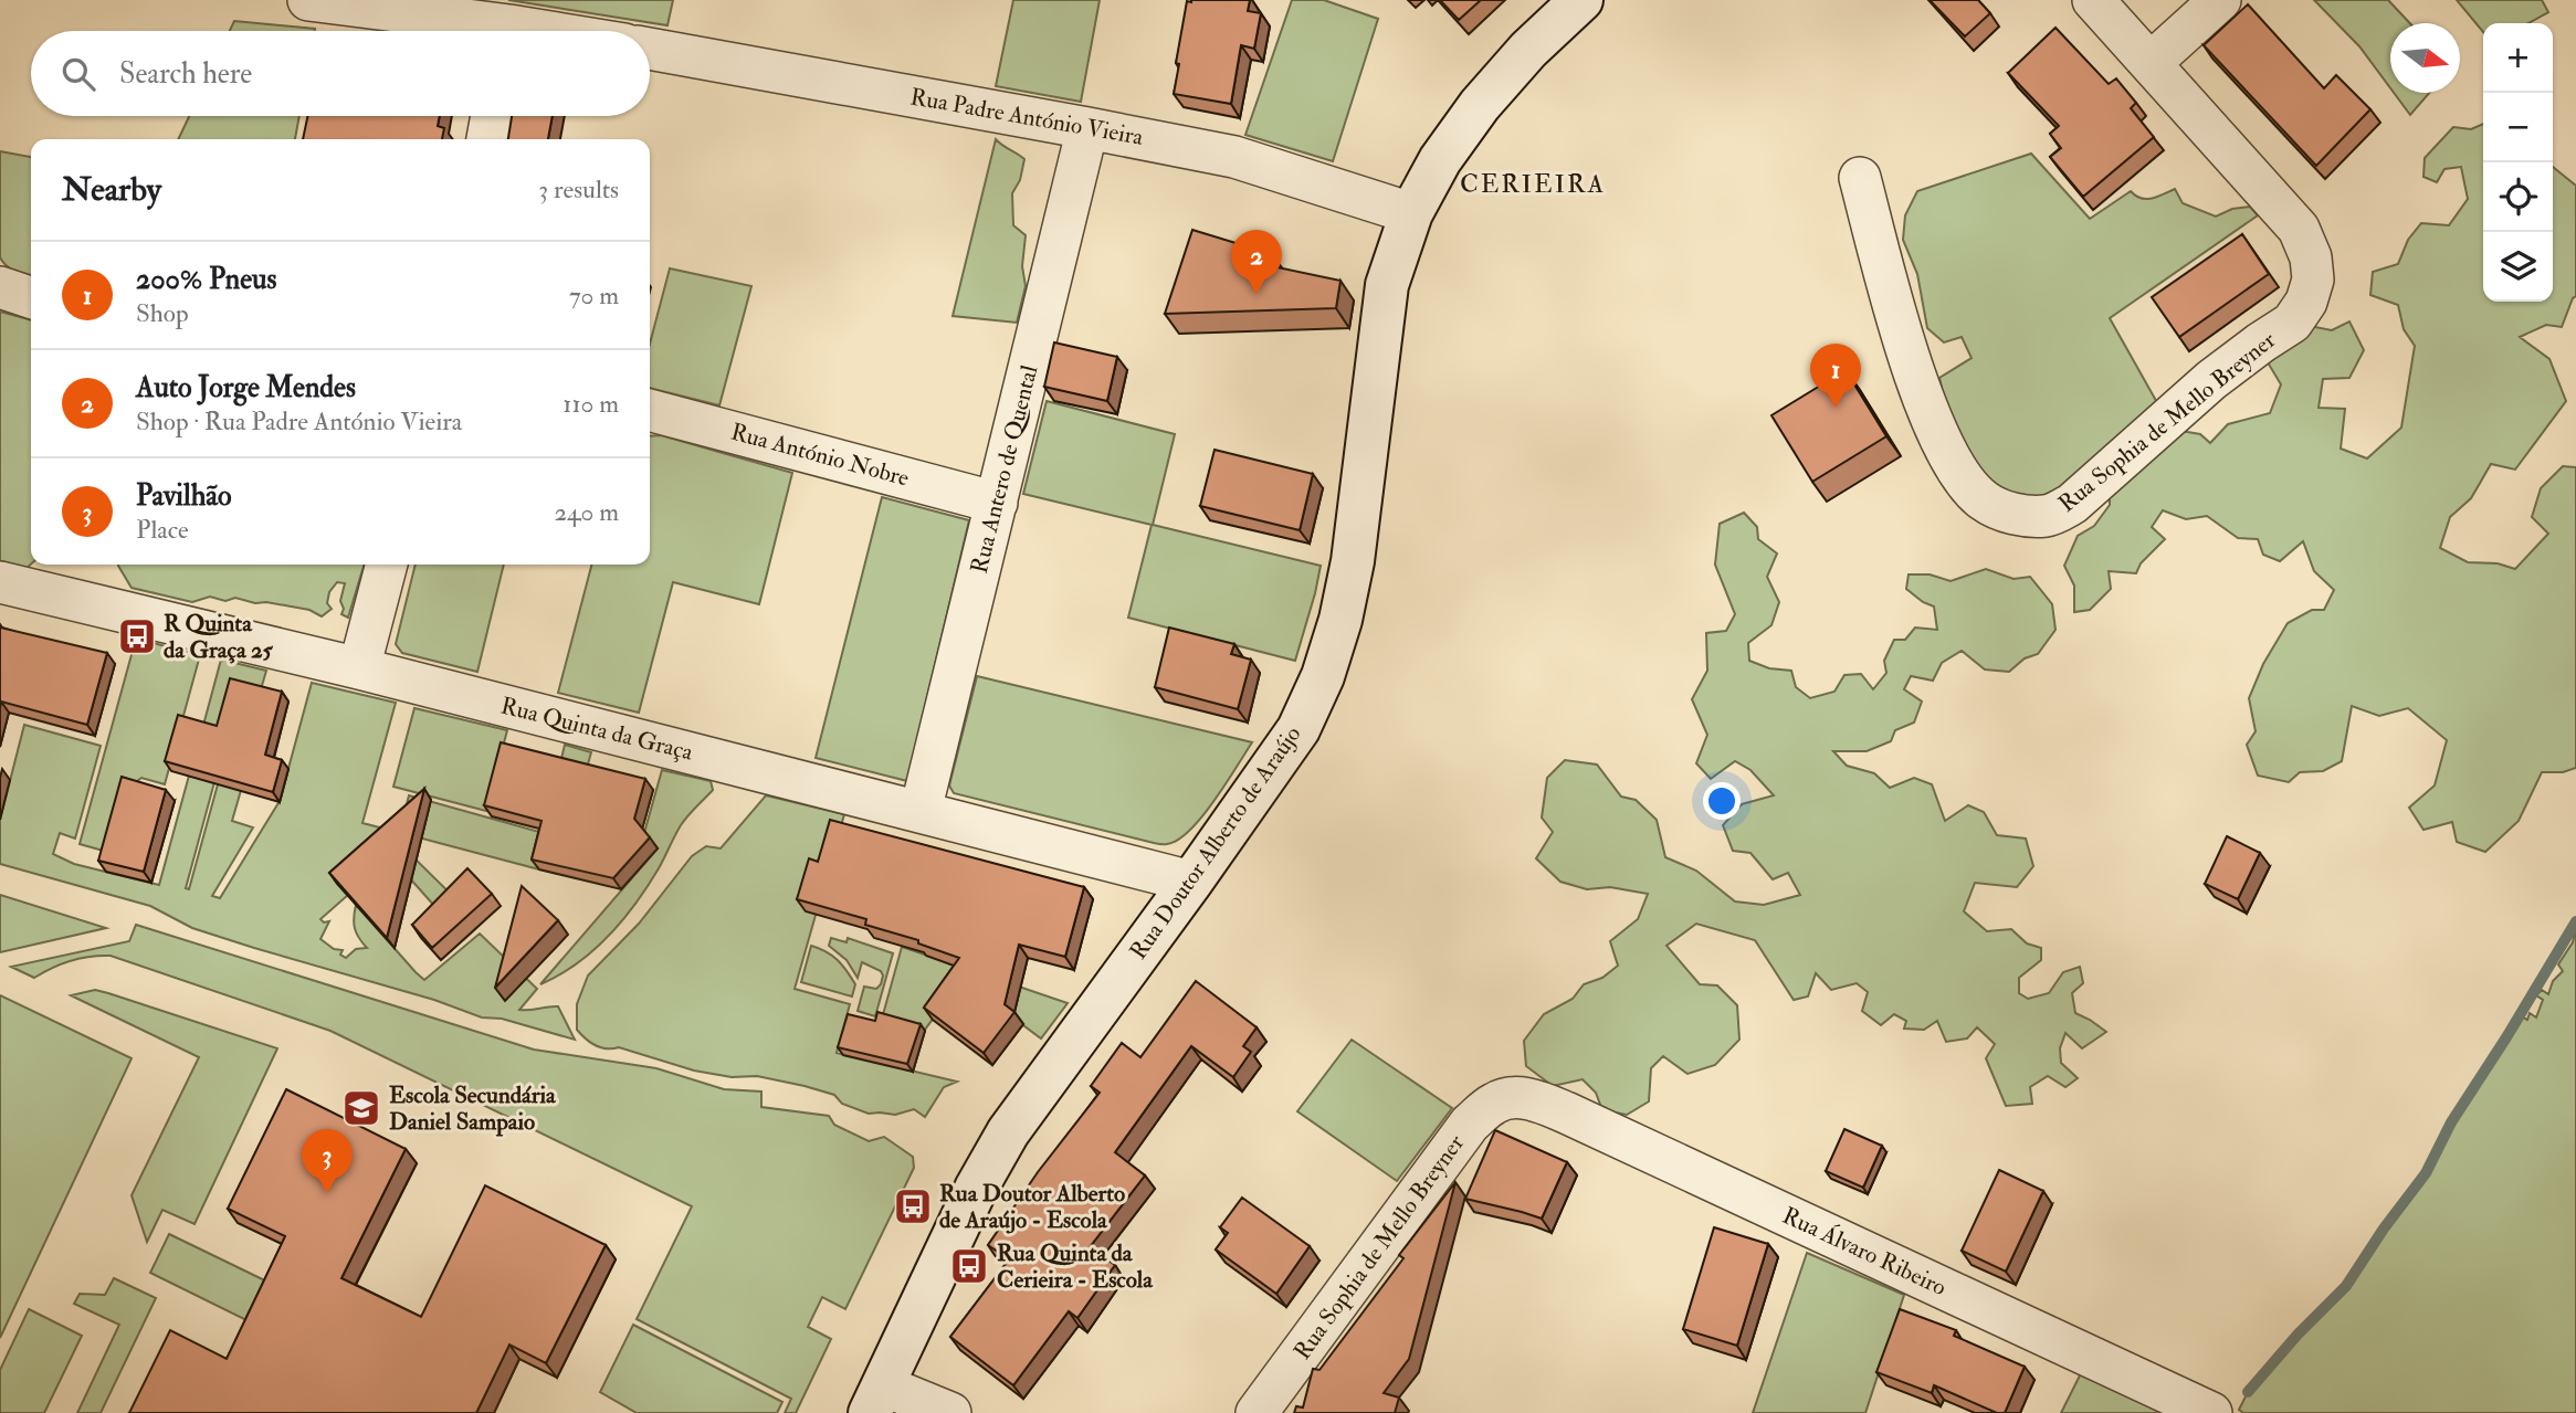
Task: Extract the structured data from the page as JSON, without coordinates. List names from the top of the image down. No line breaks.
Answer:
{"streets":{"main road":["Rua Doutor Alberto de Araújo"],"street":["Rua Padre António Vieira","Rua Sophia de Mello Breyner","Rua António Nobre","Rua Antero de Quental","Rua Quinta da Graça","Rua Álvaro Ribeiro"]},"crossings":[["Rua Padre António Vieira","Rua Antero de Quental"],["Rua Padre António Vieira","Rua Doutor Alberto de Araújo"],["Rua Sophia de Mello Breyner","Rua Álvaro Ribeiro"],["Rua António Nobre","Rua Antero de Quental"],["Rua Antero de Quental","Rua Quinta da Graça"],["Rua Quinta da Graça","Rua Doutor Alberto de Araújo"]],"districts":["CERIEIRA"],"places":{"bus stop":["R Quinta da Graça 25","Rua Doutor Alberto de Araújo - Escola","Rua Quinta da Cerieira - Escola"],"school or university":["Escola Secundária Daniel Sampaio"]},"north":"right","page":{"map_buttons":["+","−"],"search":"Search here","heading":["Nearby","3 results"],"pins":["2","1","3"],"list":[{"mark":"1","name":"200% Pneus","note":"Shop","value":"70 m"},{"mark":"2","name":"Auto Jorge Mendes","note":"Shop · Rua Padre António Vieira","value":"110 m"},{"mark":"3","name":"Pavilhão","note":"Place","value":"240 m"}]}}
